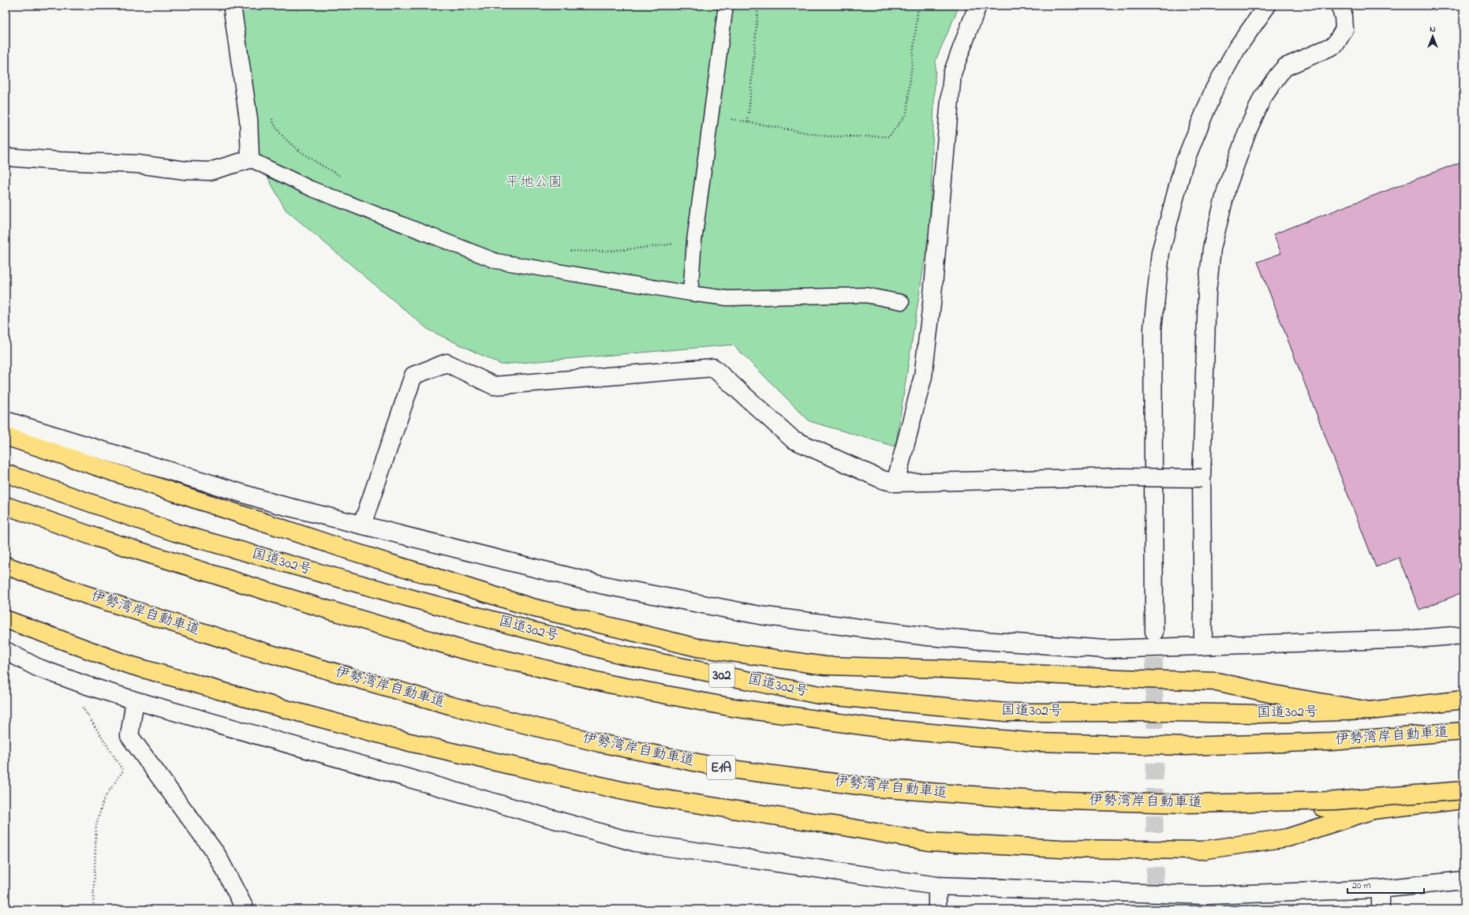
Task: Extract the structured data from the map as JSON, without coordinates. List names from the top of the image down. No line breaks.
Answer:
{"streets":{"highway":["国道302号","伊勢湾岸自動車道","302","E1A"]},"parks":["平地公園"],"scale_bar":"20 m","north":"top"}
